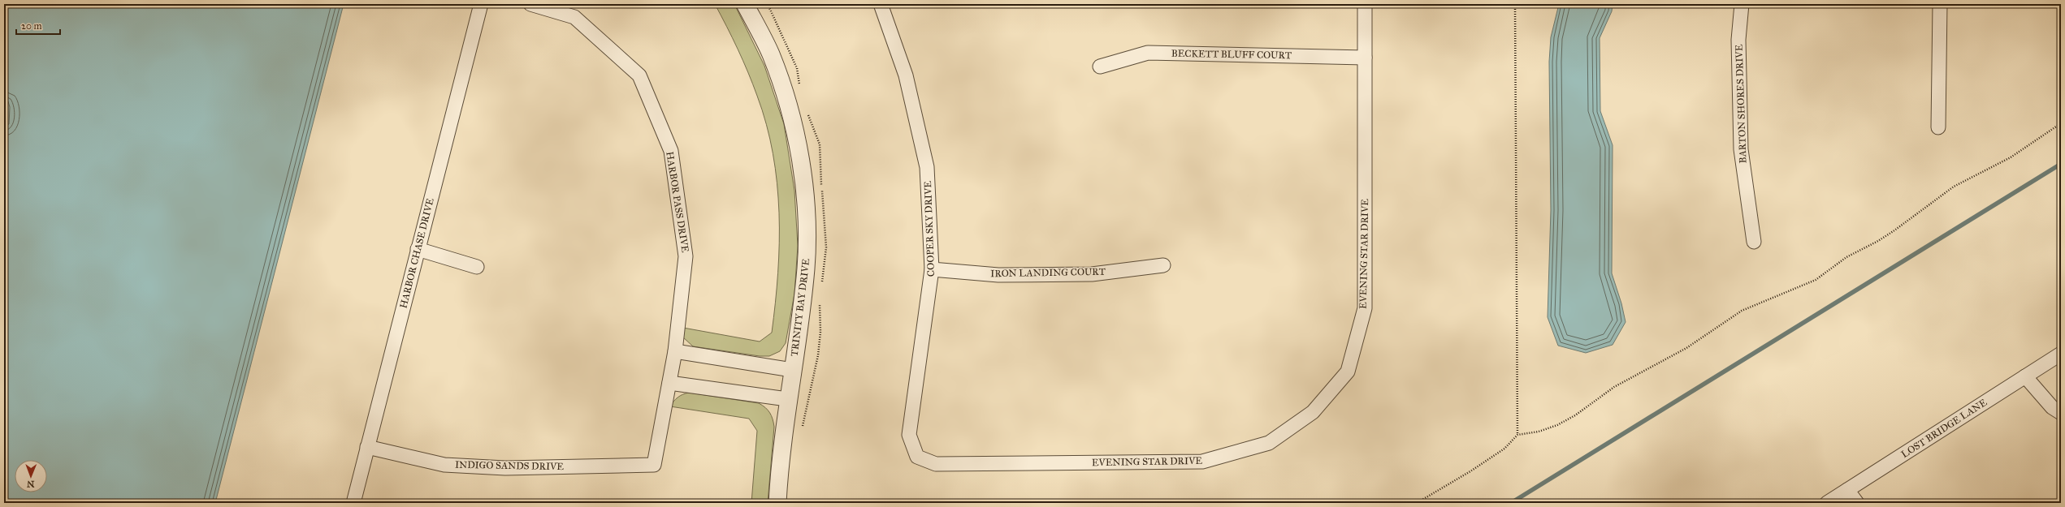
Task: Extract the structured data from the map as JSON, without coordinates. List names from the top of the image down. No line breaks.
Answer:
{"streets":{"street":["BECKETT BLUFF COURT","BARTON SHORES DRIVE","HARBOR PASS DRIVE","COOPER SKY DRIVE","HARBOR CHASE DRIVE","EVENING STAR DRIVE","IRON LANDING COURT","TRINITY BAY DRIVE","LOST BRIDGE LANE","INDIGO SANDS DRIVE"]},"crossings":[["BECKETT BLUFF COURT","EVENING STAR DRIVE"],["HARBOR PASS DRIVE","INDIGO SANDS DRIVE"],["COOPER SKY DRIVE","EVENING STAR DRIVE"],["COOPER SKY DRIVE","IRON LANDING COURT"],["HARBOR CHASE DRIVE","INDIGO SANDS DRIVE"]],"scale_bar":"20 m","north":"bottom"}
